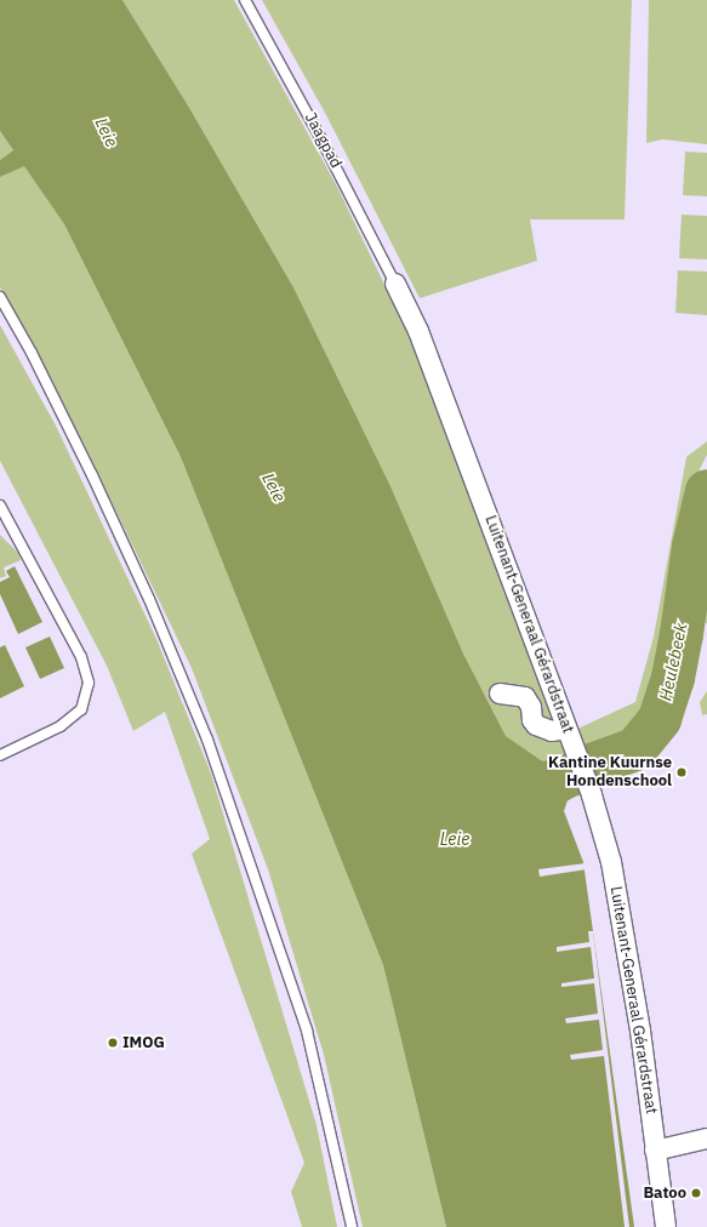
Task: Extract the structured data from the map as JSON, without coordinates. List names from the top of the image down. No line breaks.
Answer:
{"streets":{"street":["Luitenant-Generaal Gérardstraat"],"lane":["Jaagpad"]},"crossings":[["Jaagpad","Luitenant-Generaal Gérardstraat"]],"water":["Leie","Heulebeek"],"places":["Kantine Kuurnse Hondenschool","IMOG","Batoo"]}
